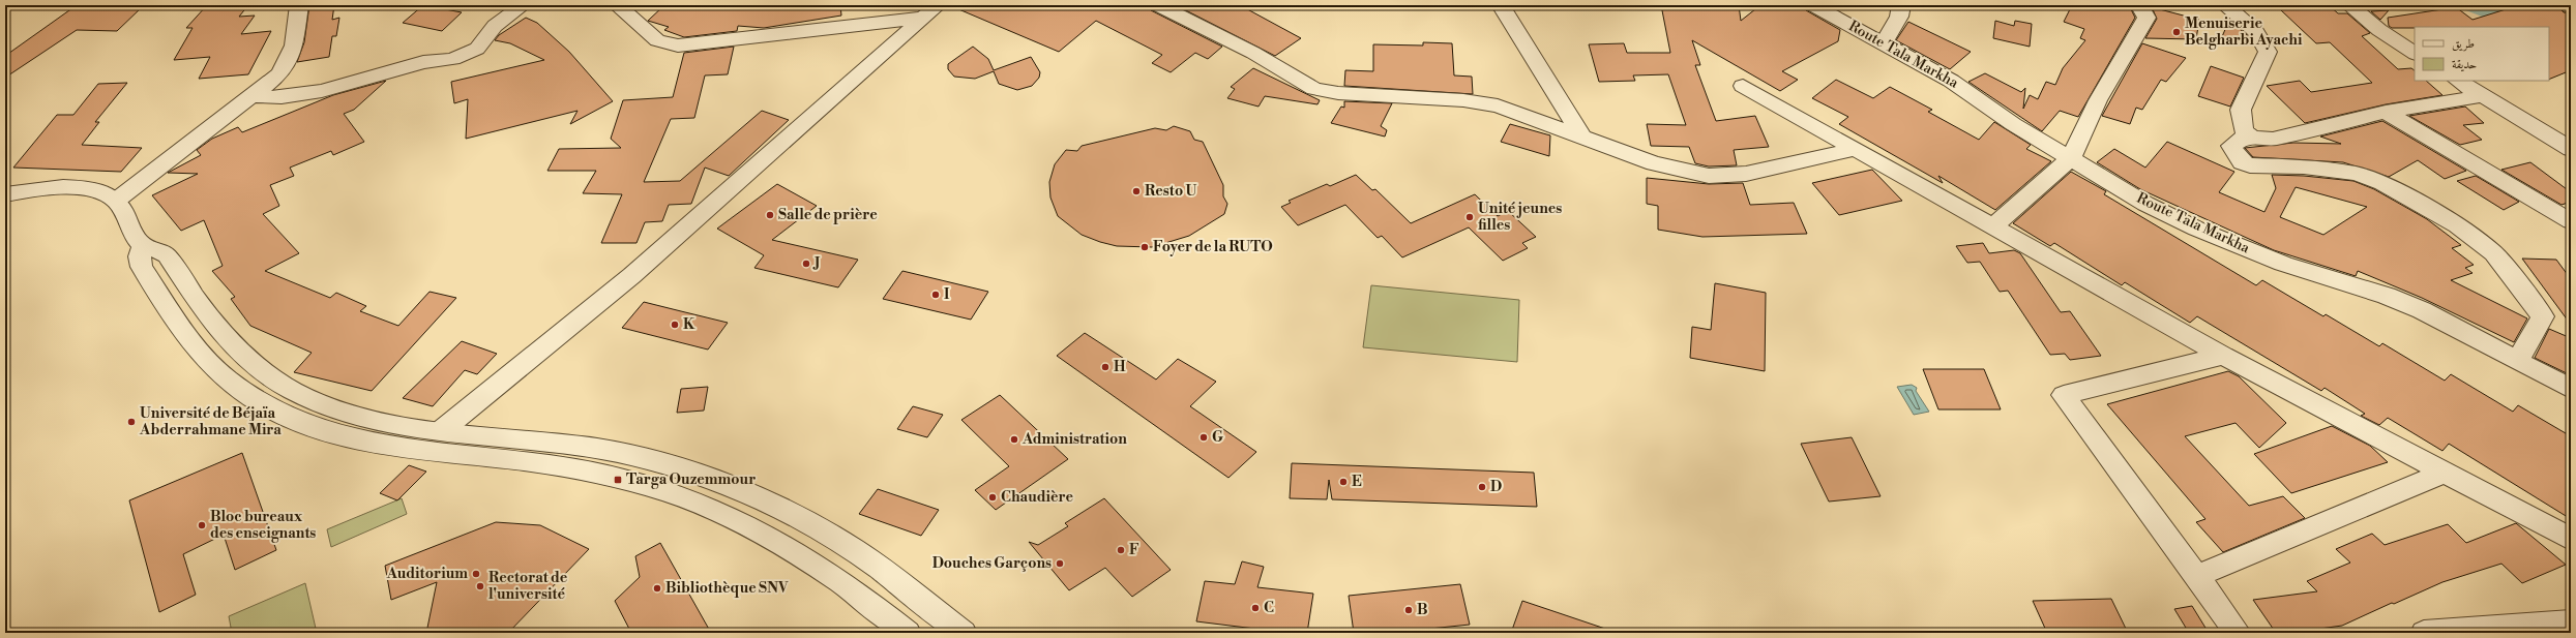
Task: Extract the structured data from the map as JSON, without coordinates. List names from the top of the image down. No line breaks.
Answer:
{"streets":{"street":["Route Tala Markha"]},"places":{"other":["Menuiserie Belgharbi Ayachi","Resto U","Salle de prière","Unité jeunes filles","Foyer de la RUTO","J","I","K","H","Université de Béjaïa Abderrahmane Mira","G","Administration","E","D","Chaudière","Bloc bureaux des enseignants","F","Douches Garçons","Auditorium","Rectorat de l'université","Bibliothèque SNV","C","B"],"transit":["Targa Ouzemmour"]},"legend":["طريق","حديقة"]}
